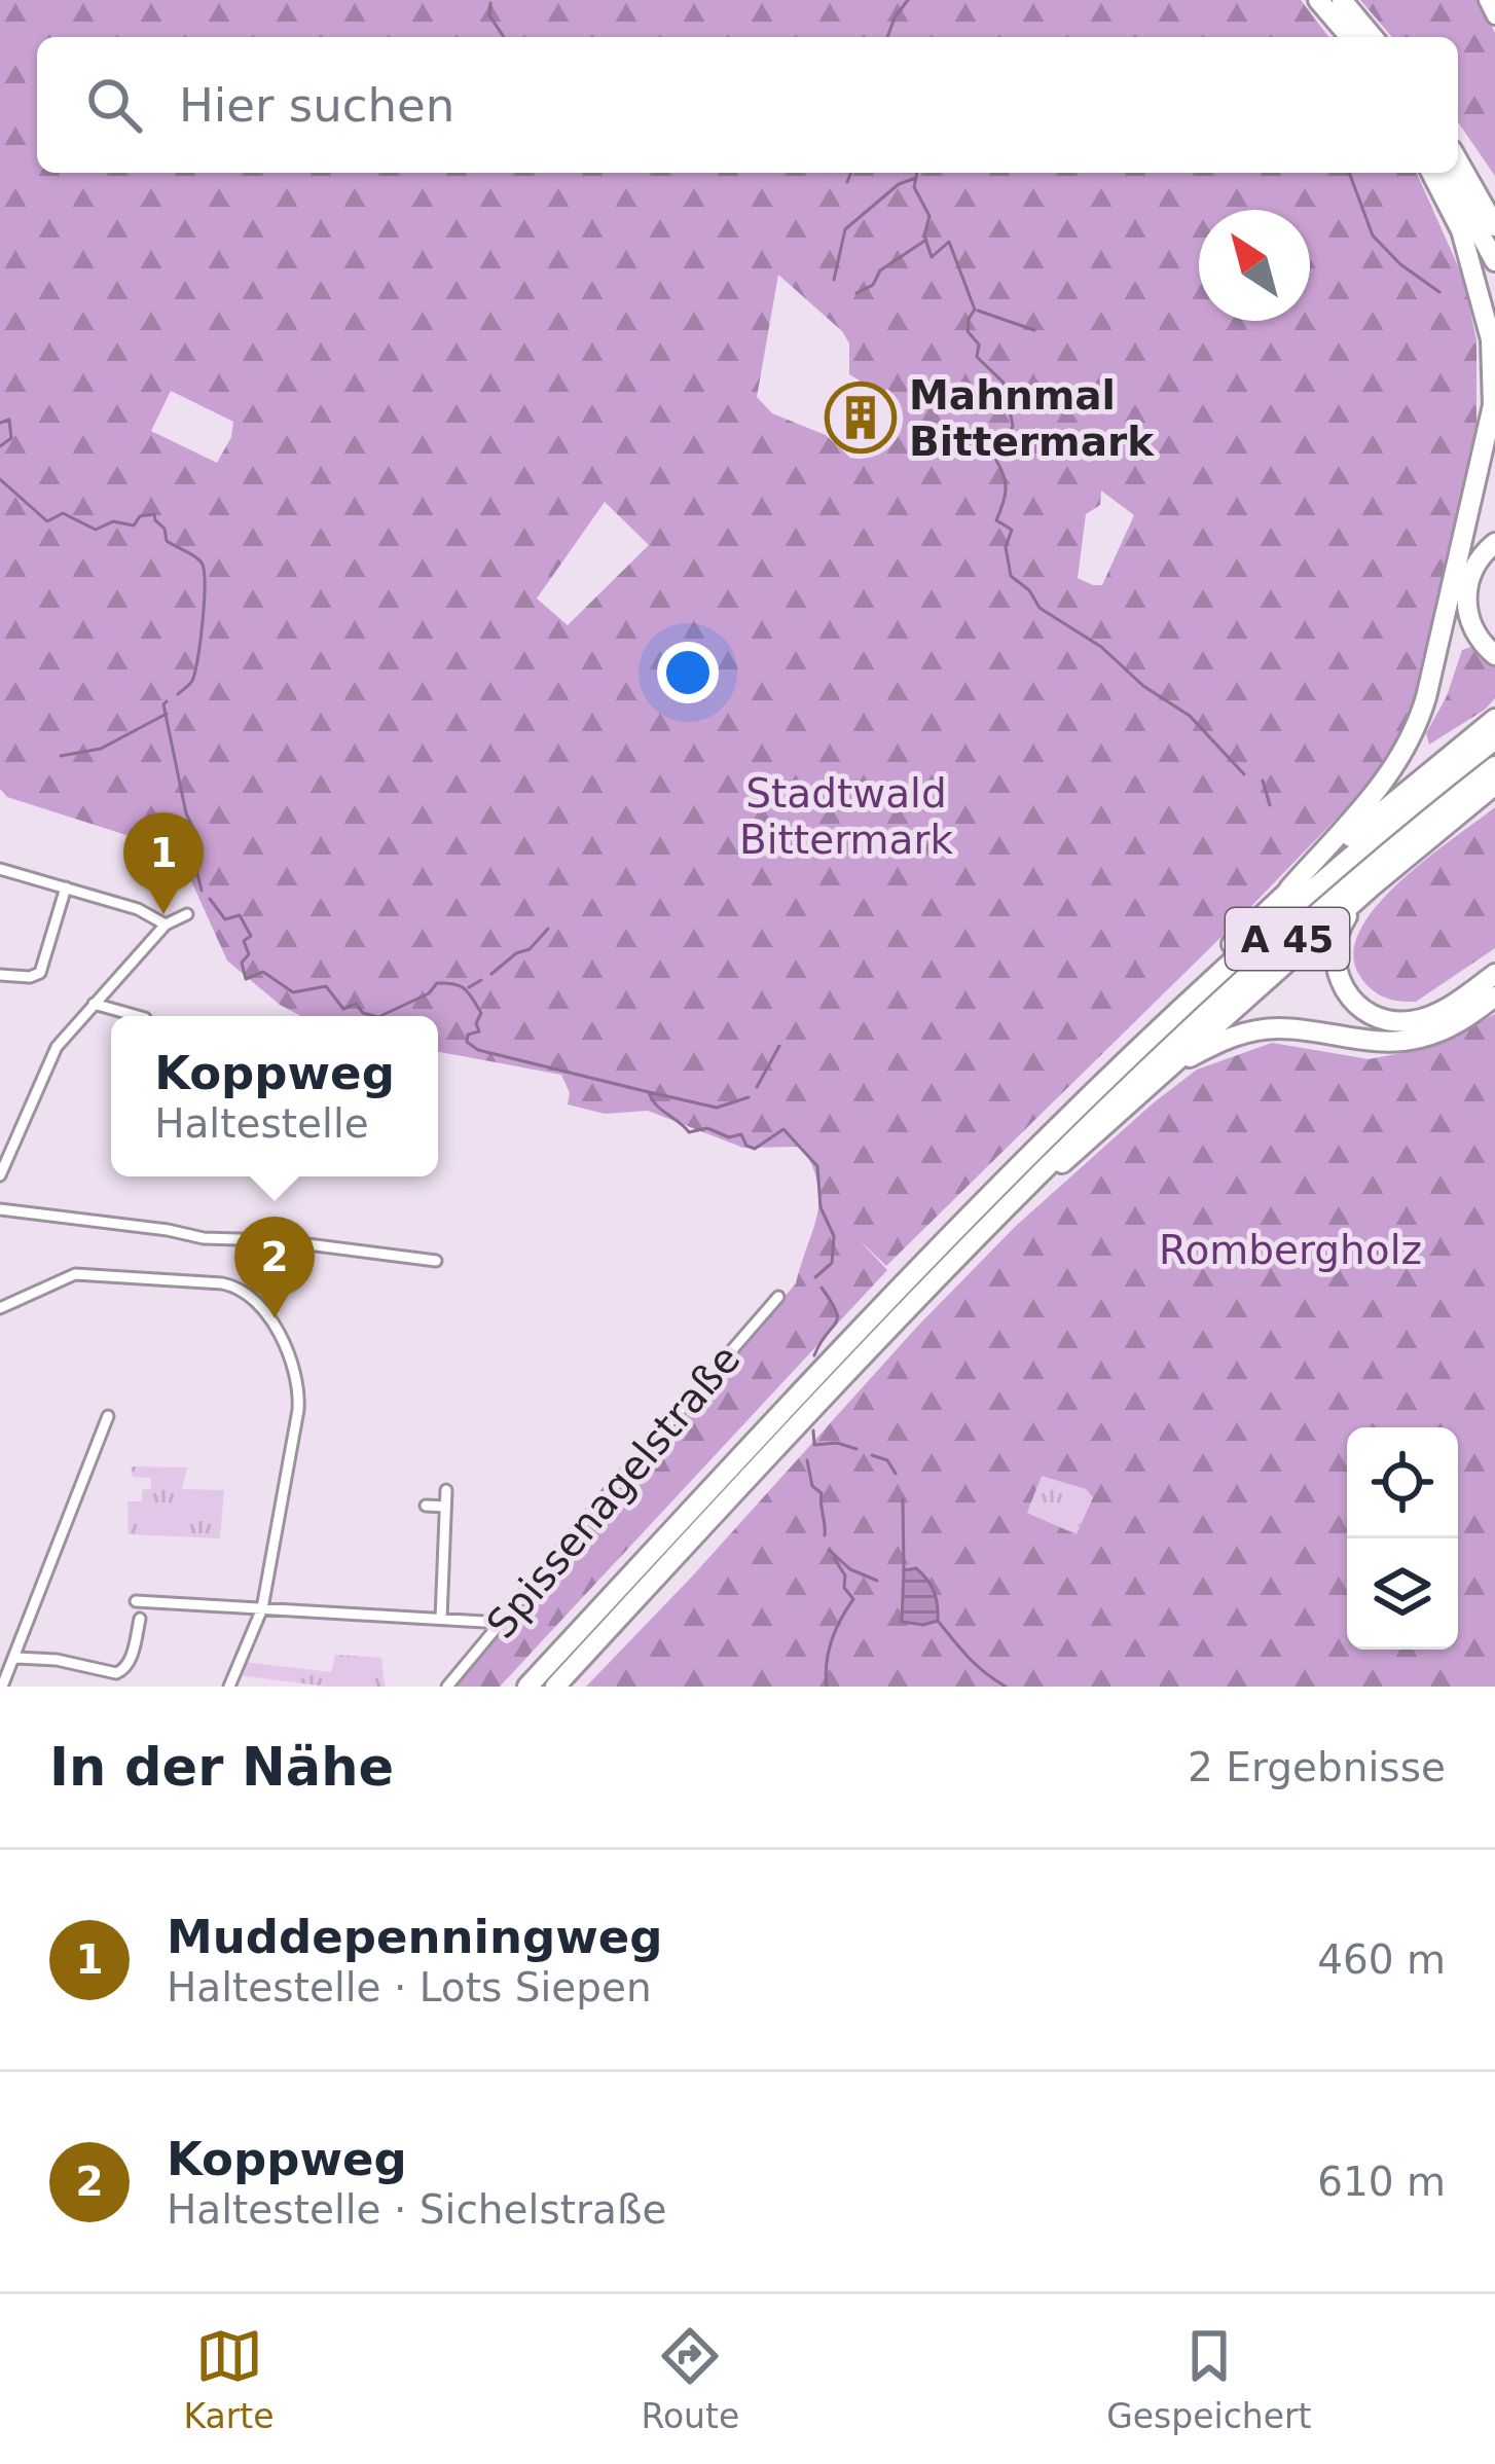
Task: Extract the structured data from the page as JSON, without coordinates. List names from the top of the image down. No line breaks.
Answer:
{"streets":{"highway":["A 45"],"street":["Spissenagelstraße"]},"parks":["Stadtwald Bittermark","Rombergholz"],"places":{"building":["Mahnmal Bittermark"]},"north":"top left","page":{"search":"Hier suchen","pins":["1","2"],"popup":["Koppweg","Haltestelle"],"heading":["In der Nähe","2 Ergebnisse"],"list":[{"mark":"1","name":"Muddepenningweg","note":"Haltestelle · Lots Siepen","value":"460 m"},{"mark":"2","name":"Koppweg","note":"Haltestelle · Sichelstraße","value":"610 m"}],"nav":["Karte","Route","Gespeichert"]}}
